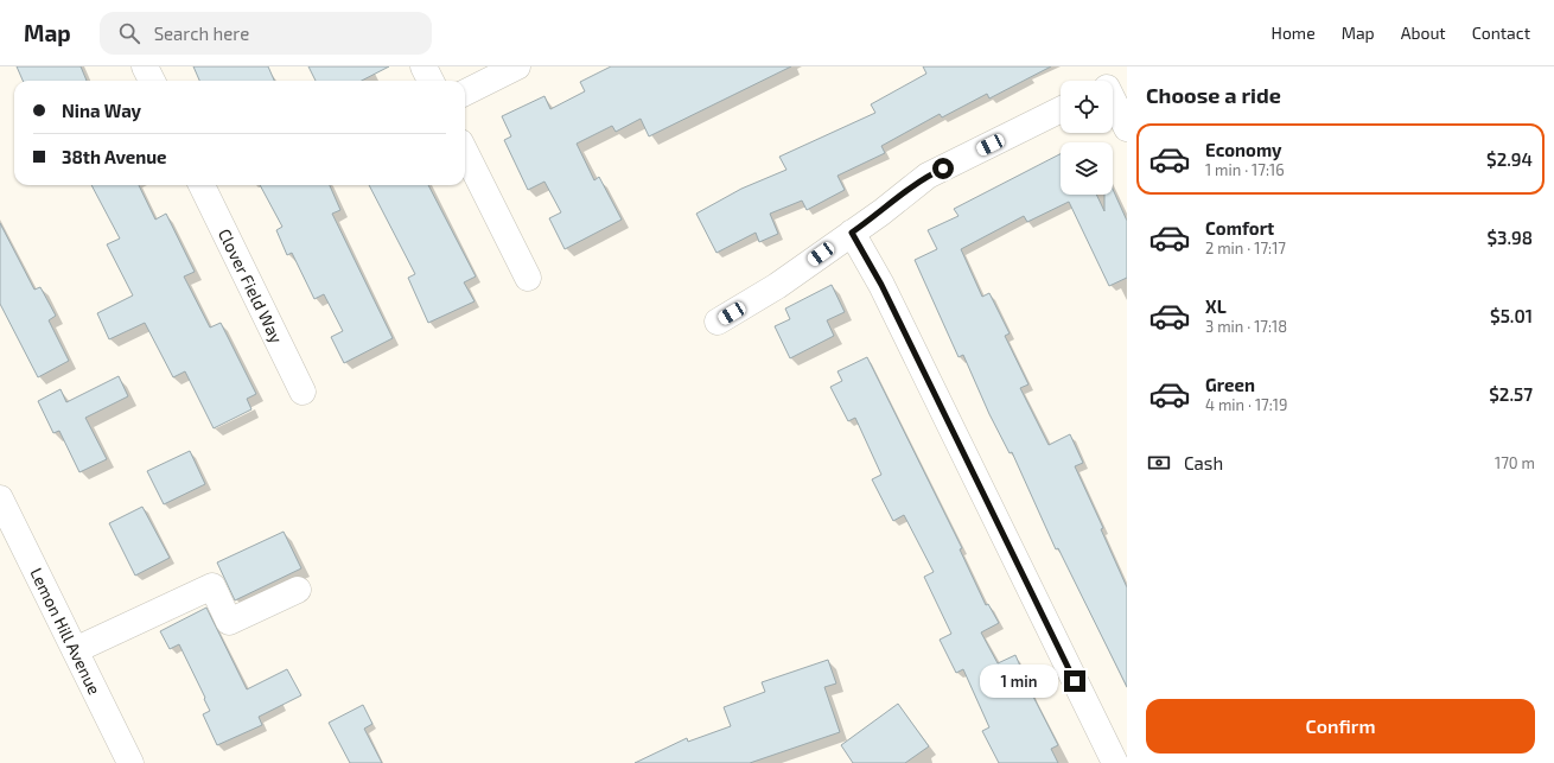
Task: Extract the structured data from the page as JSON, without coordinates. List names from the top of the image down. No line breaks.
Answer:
{"streets":{"street":["Clover Field Way","Lemon Hill Avenue"]},"page":{"header":"Map","search":"Search here","nav":["Home","Map","About","Contact"],"heading":"Choose a ride","banner":["Nina Way","38th Avenue"],"list":[{"name":"Economy","note":"1 min · 17:16","value":"$2.94"},{"name":"Comfort","note":"2 min · 17:17","value":"$3.98"},{"name":"XL","note":"3 min · 17:18","value":"$5.01"},{"name":"Green","note":"4 min · 17:19","value":"$2.57"}],"pay":["Cash","170 m"],"bubble":"1 min","buttons":"Confirm"}}
